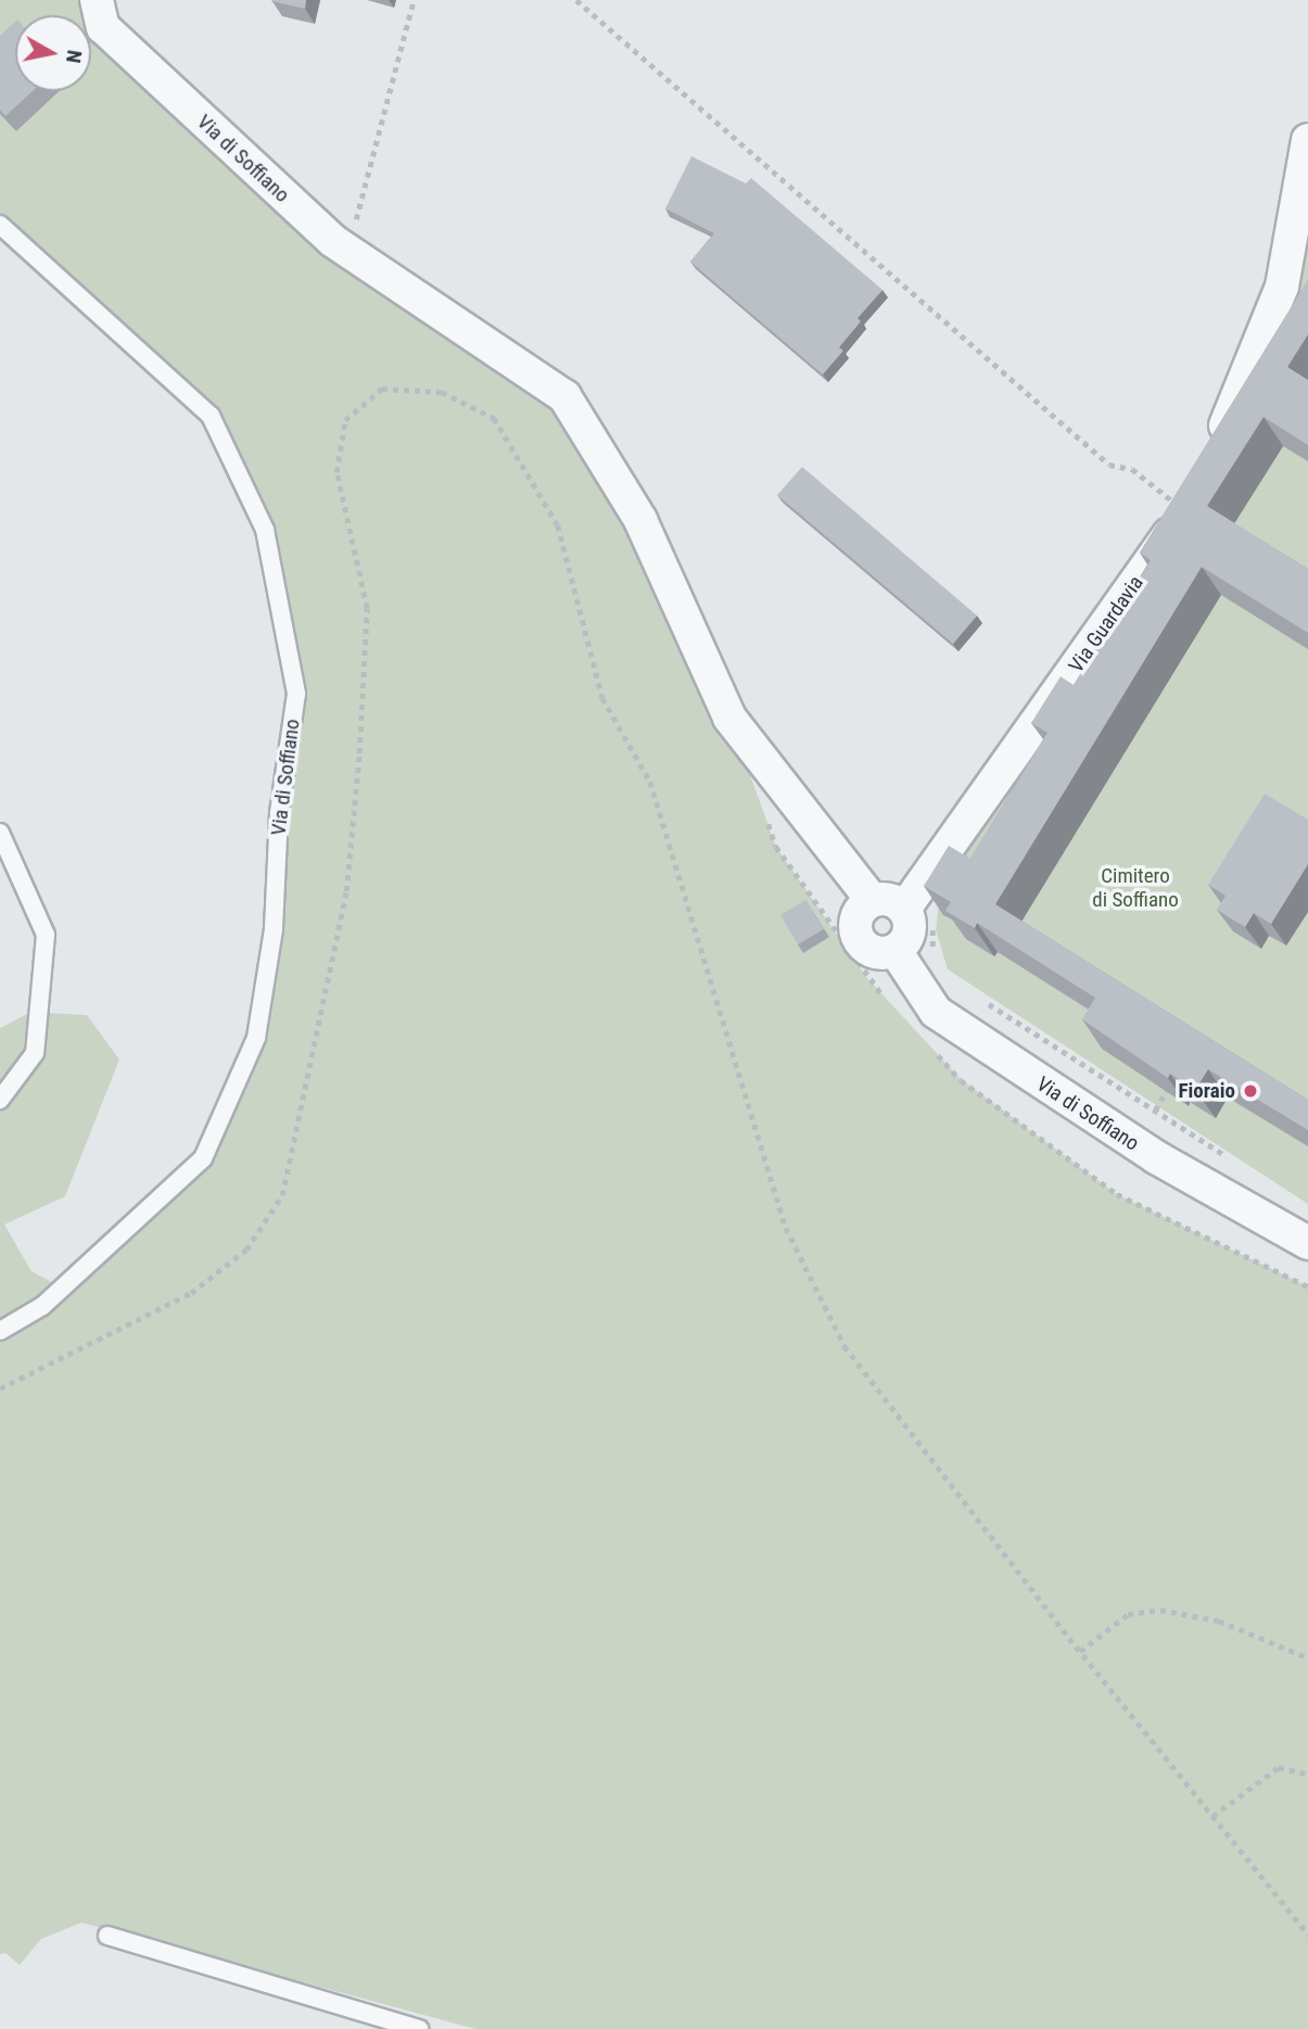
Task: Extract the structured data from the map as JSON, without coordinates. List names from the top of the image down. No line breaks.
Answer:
{"streets":{"street":["Via di Soffiano","Via Guardavia"]},"crossings":[["Via di Soffiano","Via Guardavia"]],"parks":["Cimitero di Soffiano"],"places":["Fioraio"],"north":"right"}
